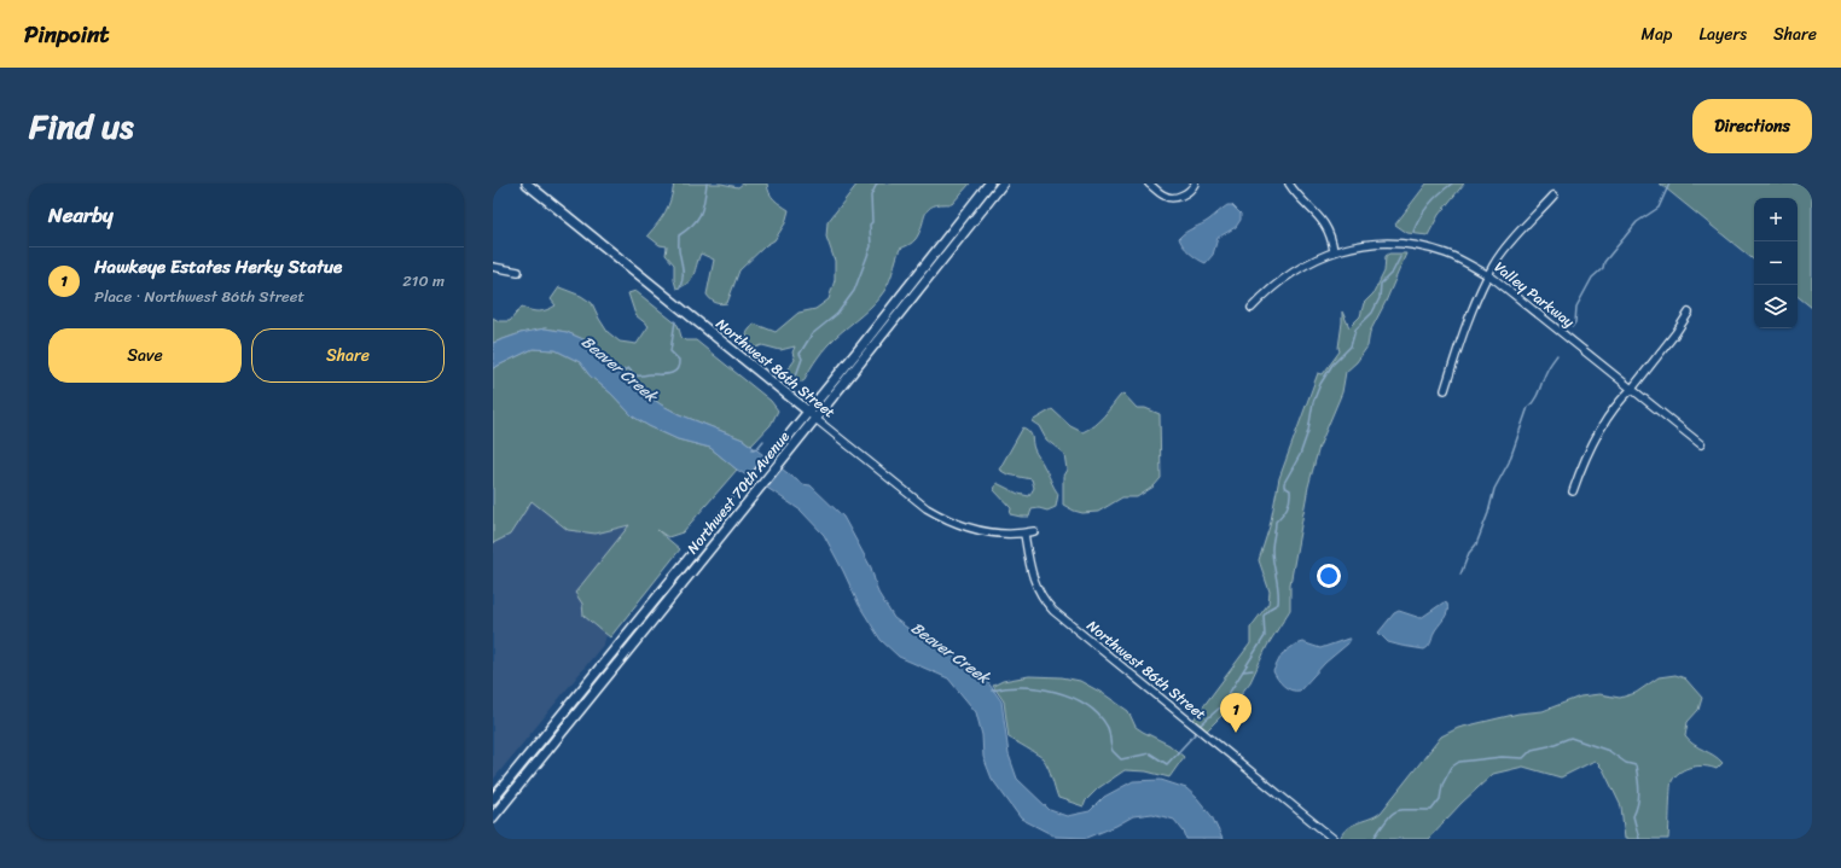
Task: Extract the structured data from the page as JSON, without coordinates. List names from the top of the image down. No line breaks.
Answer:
{"streets":{"main road":["Northwest 86th Street","Northwest 70th Avenue"],"street":["Valley Parkway"]},"crossings":[["Northwest 86th Street","Northwest 70th Avenue"]],"water":["Beaver Creek"],"page":{"header":"Pinpoint","nav":["Map","Layers","Share"],"title":"Find us","buttons":["Directions",["Save","Share"]],"heading":"Nearby","map_buttons":["+","−"],"list":[{"mark":"1","name":"Hawkeye Estates Herky Statue","note":"Place · Northwest 86th Street","value":"210 m"}],"pins":"1"}}
